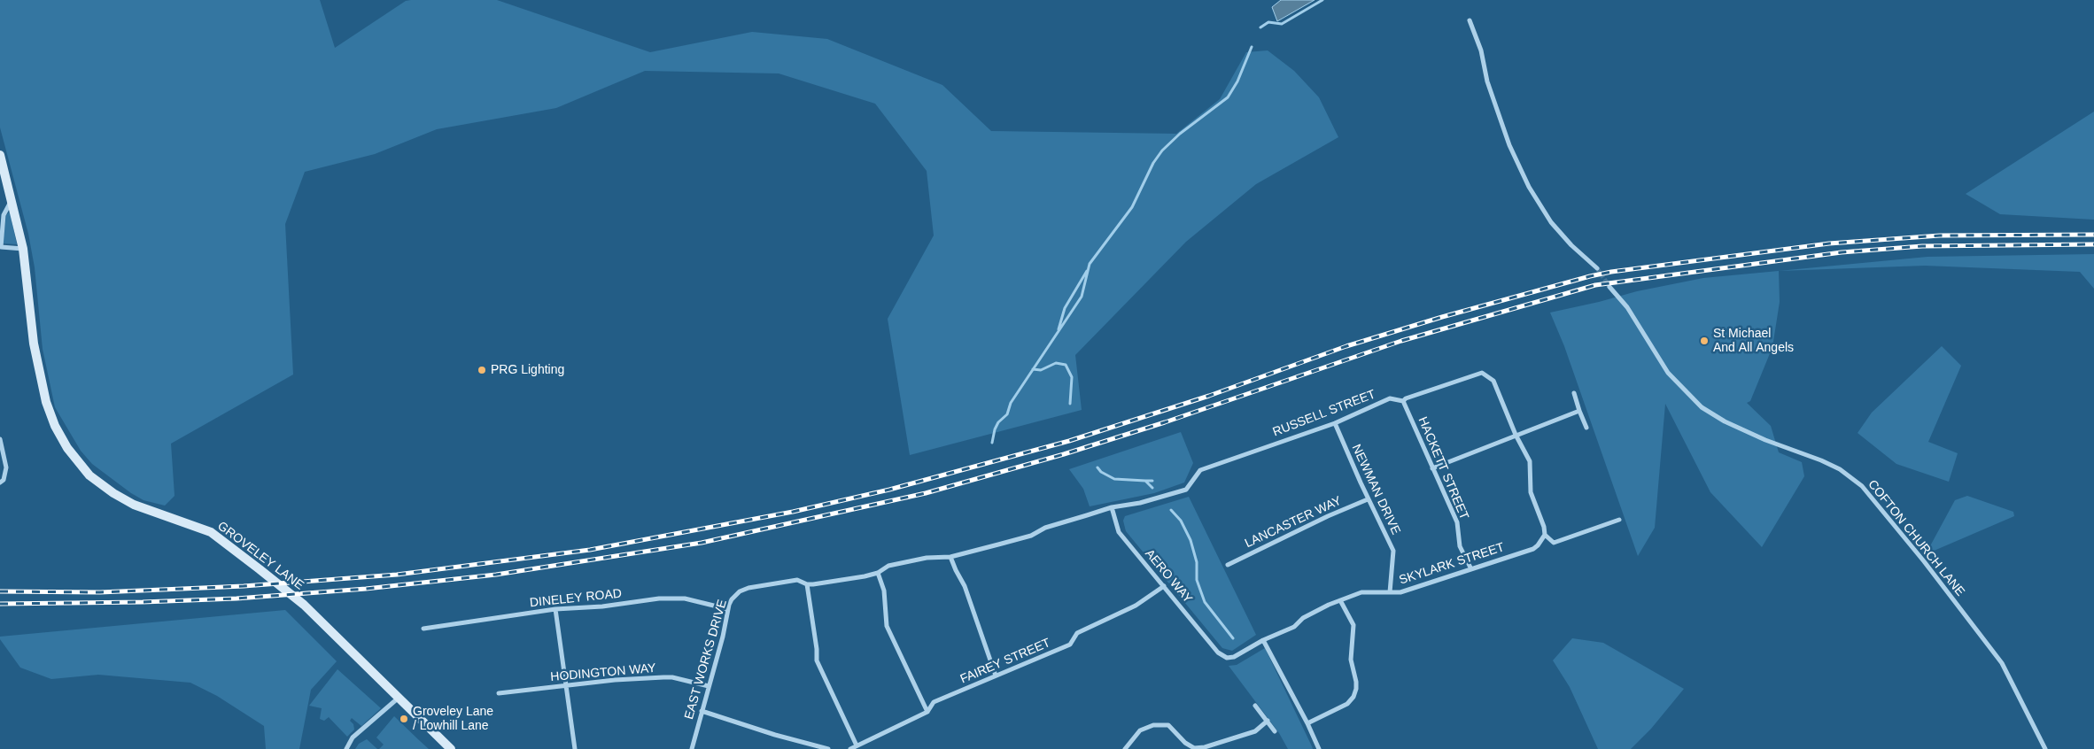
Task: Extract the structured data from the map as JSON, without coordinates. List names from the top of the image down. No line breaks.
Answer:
{"streets":{"main road":["GROVELEY LANE"],"street":["RUSSELL STREET","HACKETT STREET","NEWMAN DRIVE","LANCASTER WAY","COFTON CHURCH LANE","SKYLARK STREET","AERO WAY","DINELEY ROAD","EAST WORKS DRIVE","FAIREY STREET","HODINGTON WAY"]},"crossings":[["RUSSELL STREET","HACKETT STREET"],["RUSSELL STREET","NEWMAN DRIVE"],["RUSSELL STREET","AERO WAY"],["RUSSELL STREET","EAST WORKS DRIVE"],["HACKETT STREET","SKYLARK STREET"],["NEWMAN DRIVE","LANCASTER WAY"],["NEWMAN DRIVE","SKYLARK STREET"],["SKYLARK STREET","AERO WAY"],["AERO WAY","EAST WORKS DRIVE"],["AERO WAY","FAIREY STREET"],["DINELEY ROAD","EAST WORKS DRIVE"],["EAST WORKS DRIVE","HODINGTON WAY"]],"places":["St Michael And All Angels","PRG Lighting","Groveley Lane / Lowhill Lane"]}
